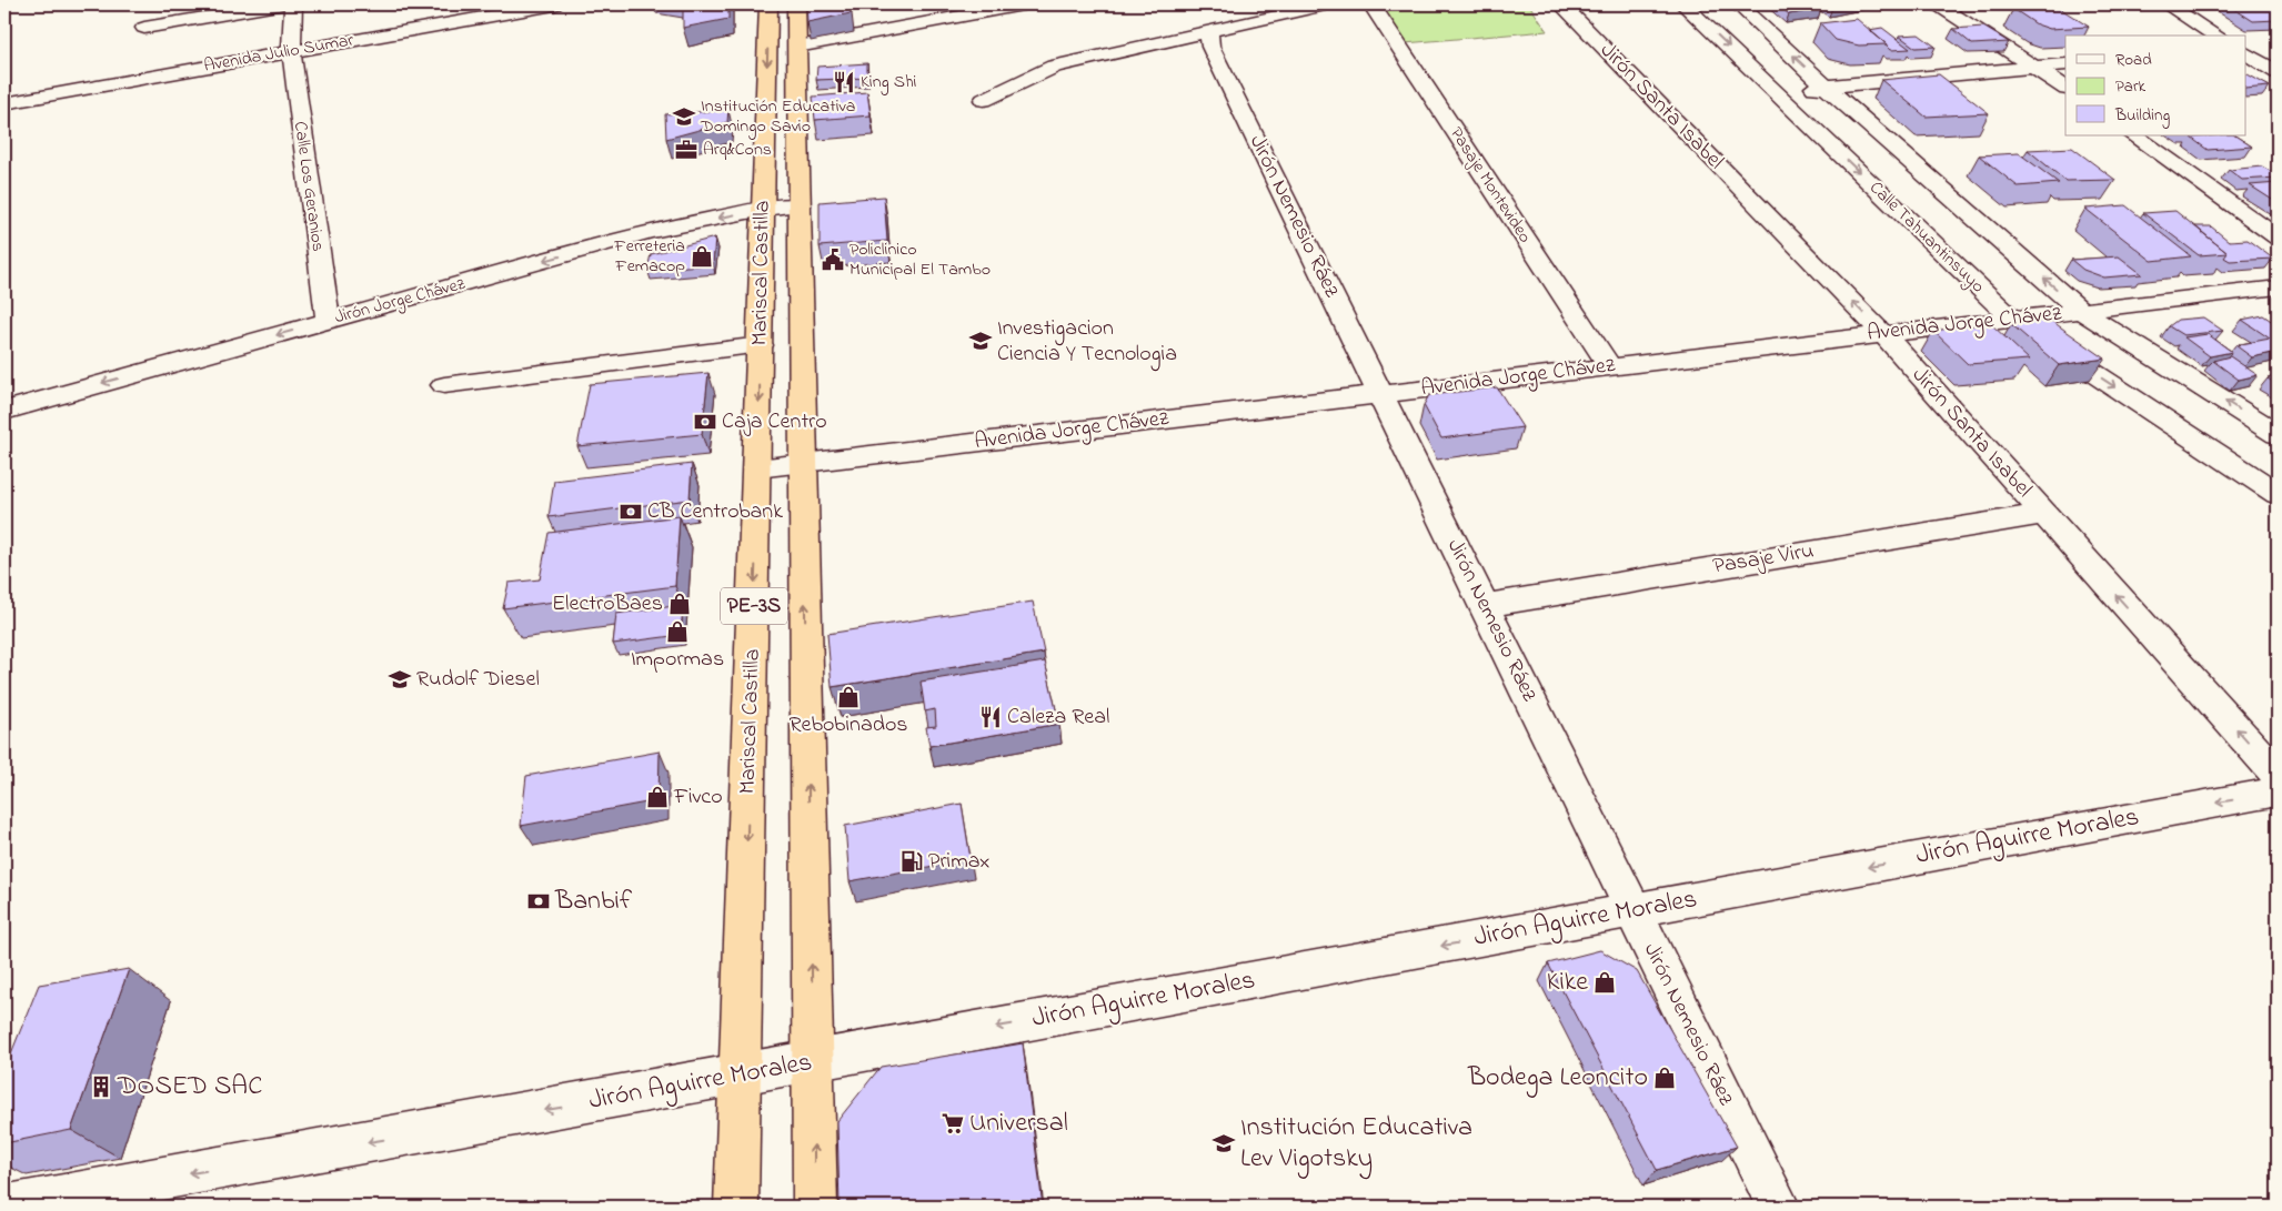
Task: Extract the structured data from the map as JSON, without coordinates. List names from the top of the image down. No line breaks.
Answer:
{"streets":{"highway":["Mariscal Castilla","PE-3S"],"street":["Avenida Julio Sumar","Jirón Santa Isabel","Pasaje Montevideo","Calle Los Geranios","Jirón Nemesio Ráez","Calle Tahuantinsuyo","Jirón Jorge Chávez","Avenida Jorge Chávez","Pasaje Viru","Jirón Aguirre Morales"]},"crossings":[["Avenida Julio Sumar","Calle Los Geranios"],["Jirón Santa Isabel","Avenida Jorge Chávez"],["Jirón Santa Isabel","Pasaje Viru"],["Pasaje Montevideo","Avenida Jorge Chávez"],["Calle Los Geranios","Jirón Jorge Chávez"],["Jirón Nemesio Ráez","Avenida Jorge Chávez"],["Jirón Nemesio Ráez","Pasaje Viru"],["Jirón Nemesio Ráez","Jirón Aguirre Morales"],["Calle Tahuantinsuyo","Avenida Jorge Chávez"],["Mariscal Castilla","Jirón Jorge Chávez"],["Mariscal Castilla","Avenida Jorge Chávez"],["Mariscal Castilla","Jirón Aguirre Morales"]],"one_way":["Jirón Santa Isabel","Jirón Aguirre Morales"],"places":{"restaurant":["King Shi","Caleza Real"],"school or university":["Institución Educativa Domingo Savio","Investigacion Ciencia Y Tecnologia","Rudolf Diesel","Institución Educativa Lev Vigotsky"],"office":["Arq&Cons"],"shop":["Ferreteria Femacop","ElectroBaes","Impormas","Rebobinados","Fivco","Kike","Bodega Leoncito"],"public building":["Policlinico Municipal El Tambo"],"bank":["Caja Centro","CB Centrobank","Banbif"],"fuel station":["Primax"],"building":["DOSED SAC"],"supermarket":["Universal"]},"legend":["Road","Park","Building"]}
